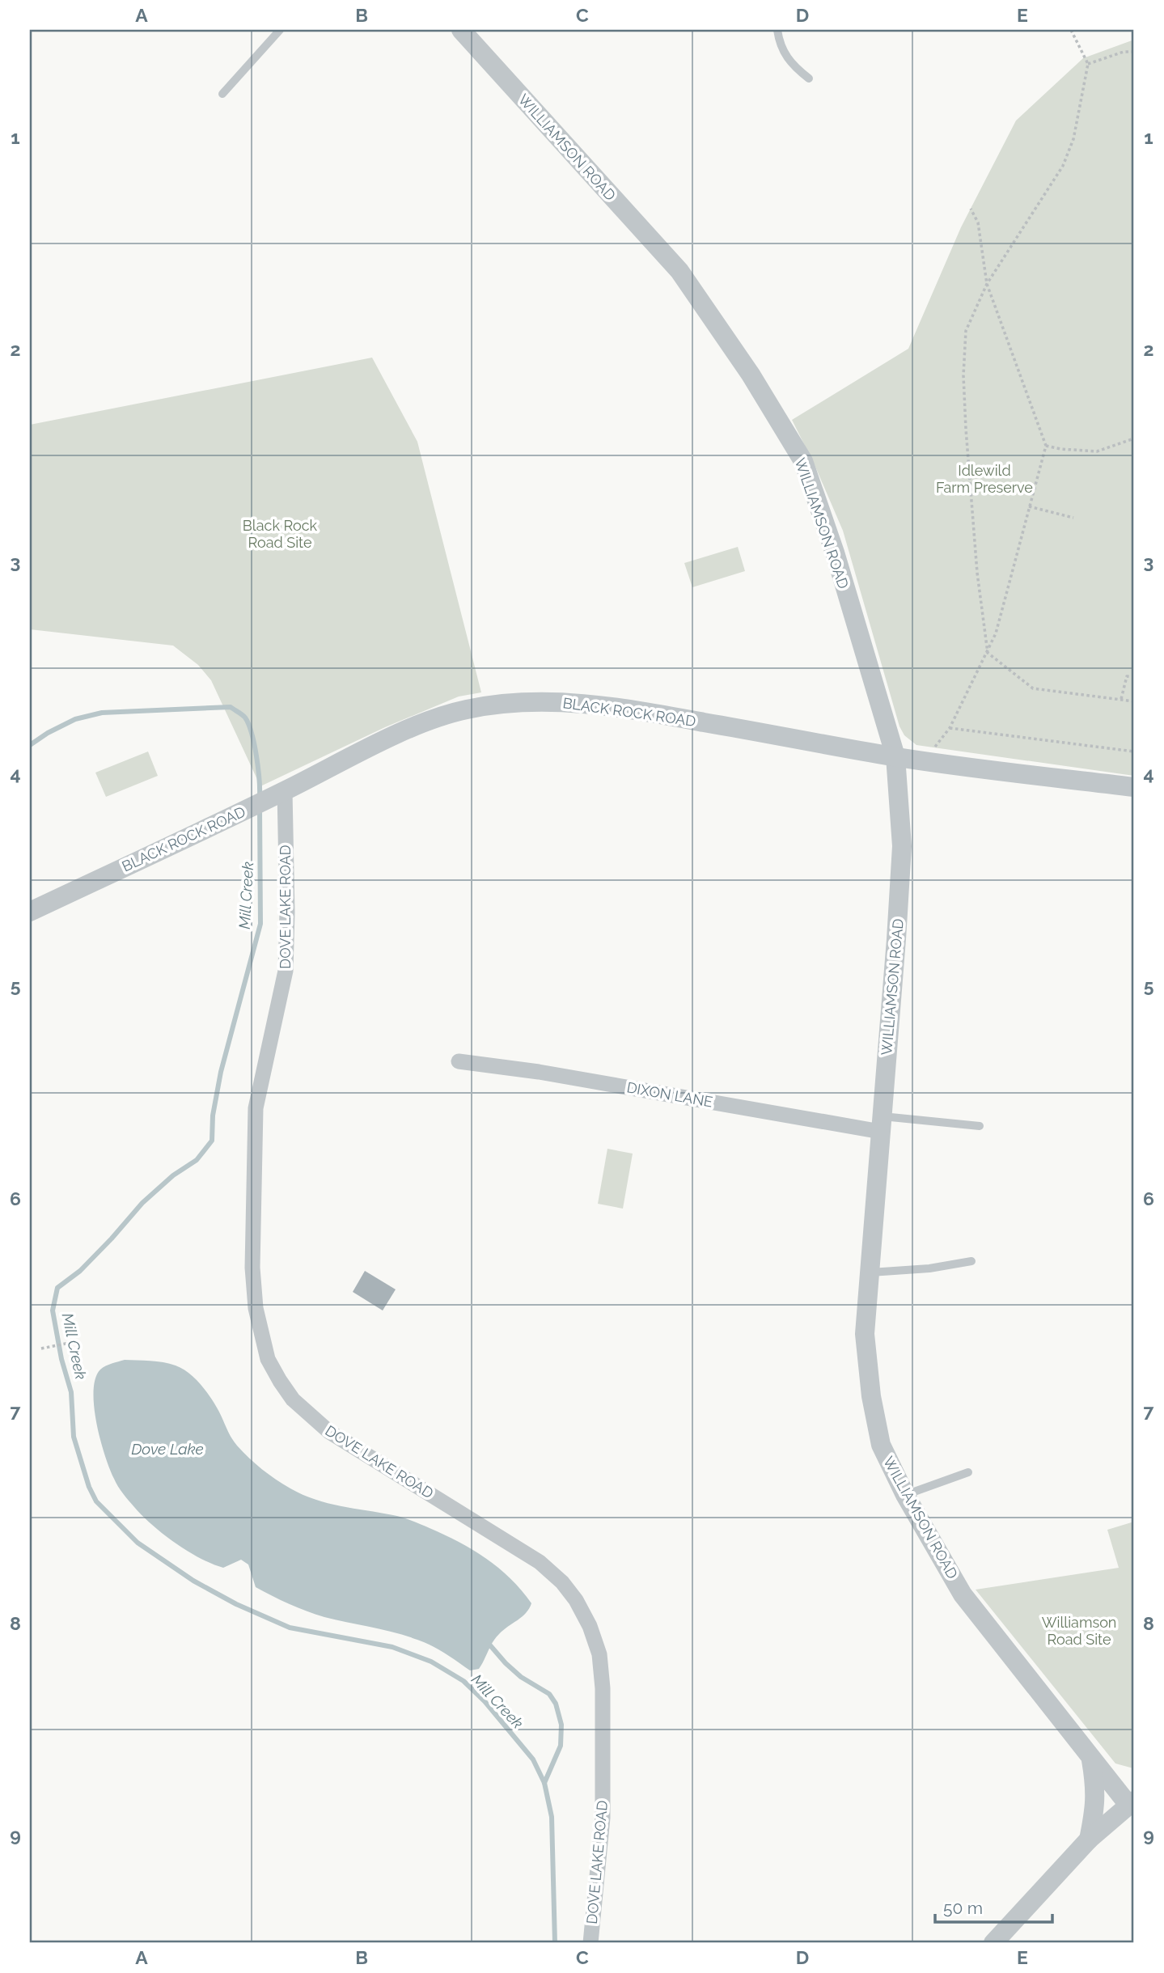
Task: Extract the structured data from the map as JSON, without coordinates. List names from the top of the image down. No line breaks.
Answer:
{"streets":{"street":["WILLIAMSON ROAD","BLACK ROCK ROAD","DOVE LAKE ROAD","DIXON LANE"]},"crossings":[["WILLIAMSON ROAD","BLACK ROCK ROAD"],["WILLIAMSON ROAD","DIXON LANE"],["BLACK ROCK ROAD","DOVE LAKE ROAD"]],"water":["Mill Creek","Dove Lake"],"parks":["Idlewild Farm Preserve","Black Rock Road Site","Williamson Road Site"],"scale_bar":"50 m","grid":{"columns":["A","B","C","D","E"],"rows":["1","2","3","4","5","6","7","8","9"]}}
